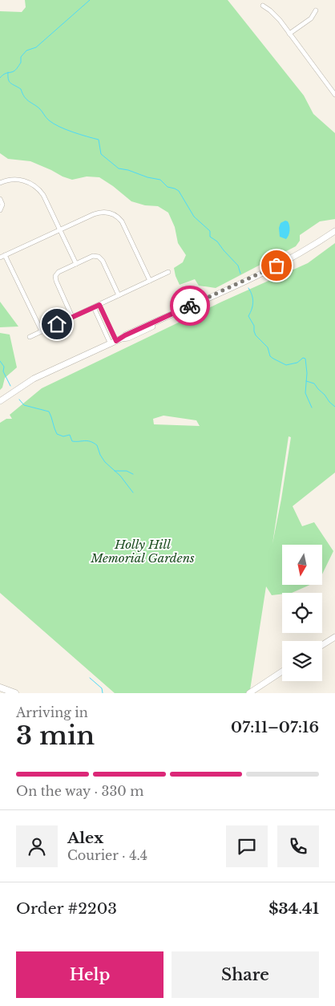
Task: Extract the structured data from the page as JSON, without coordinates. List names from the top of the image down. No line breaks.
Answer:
{"parks":["Holly Hill Memorial Gardens"],"north":"bottom","page":{"heading":["3 min","Arriving in","07:11–07:16"],"panel":["Alex","Courier · 4.4","Order #2203","$34.41"],"bar":"On the way · 330 m","buttons":["Help","Share"]}}
